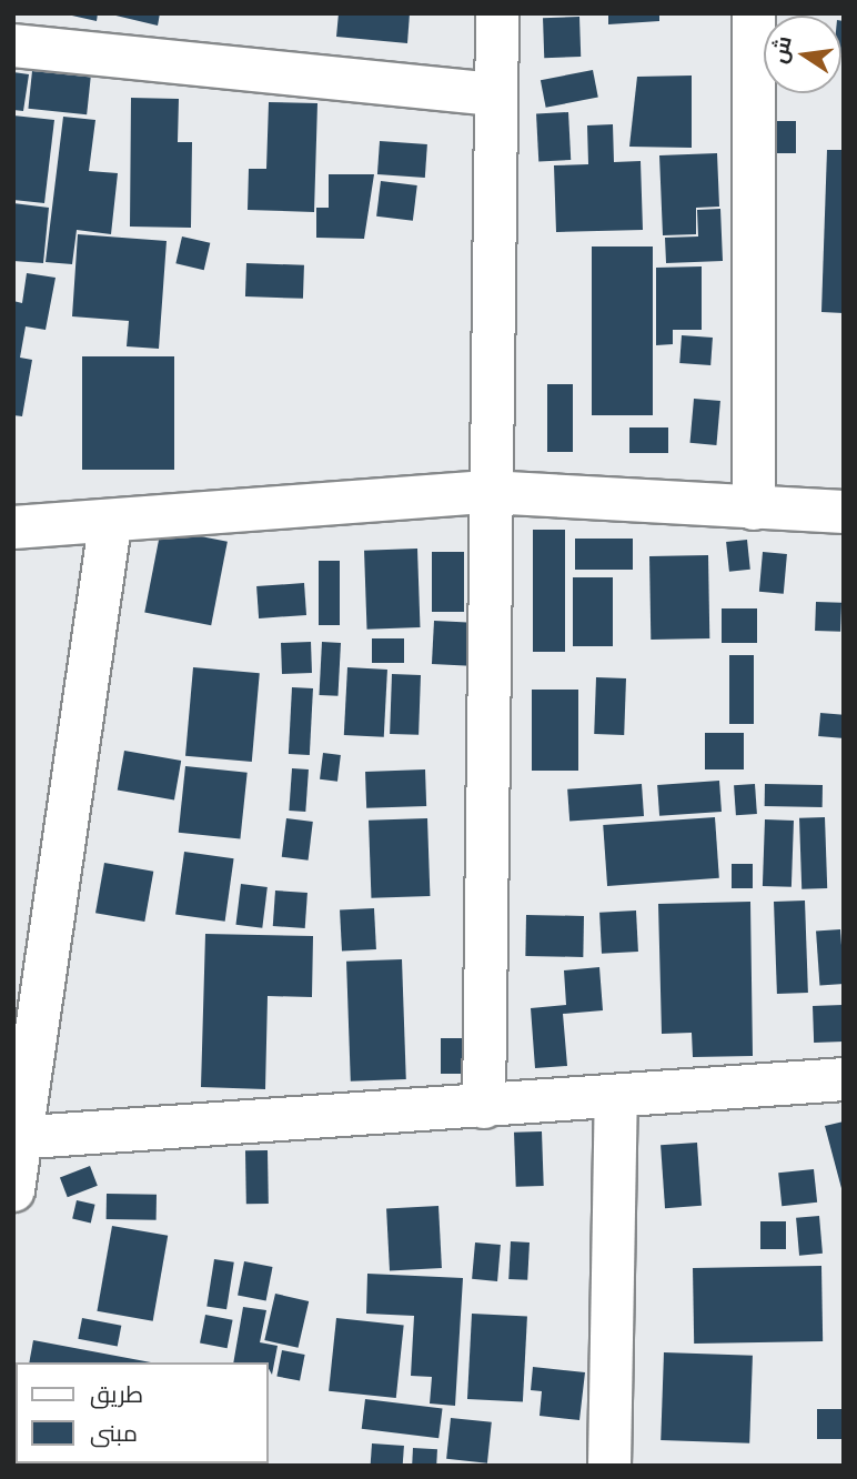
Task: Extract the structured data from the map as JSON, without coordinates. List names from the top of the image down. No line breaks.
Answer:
{"legend":["طريق","مبنى"],"north":"left"}
